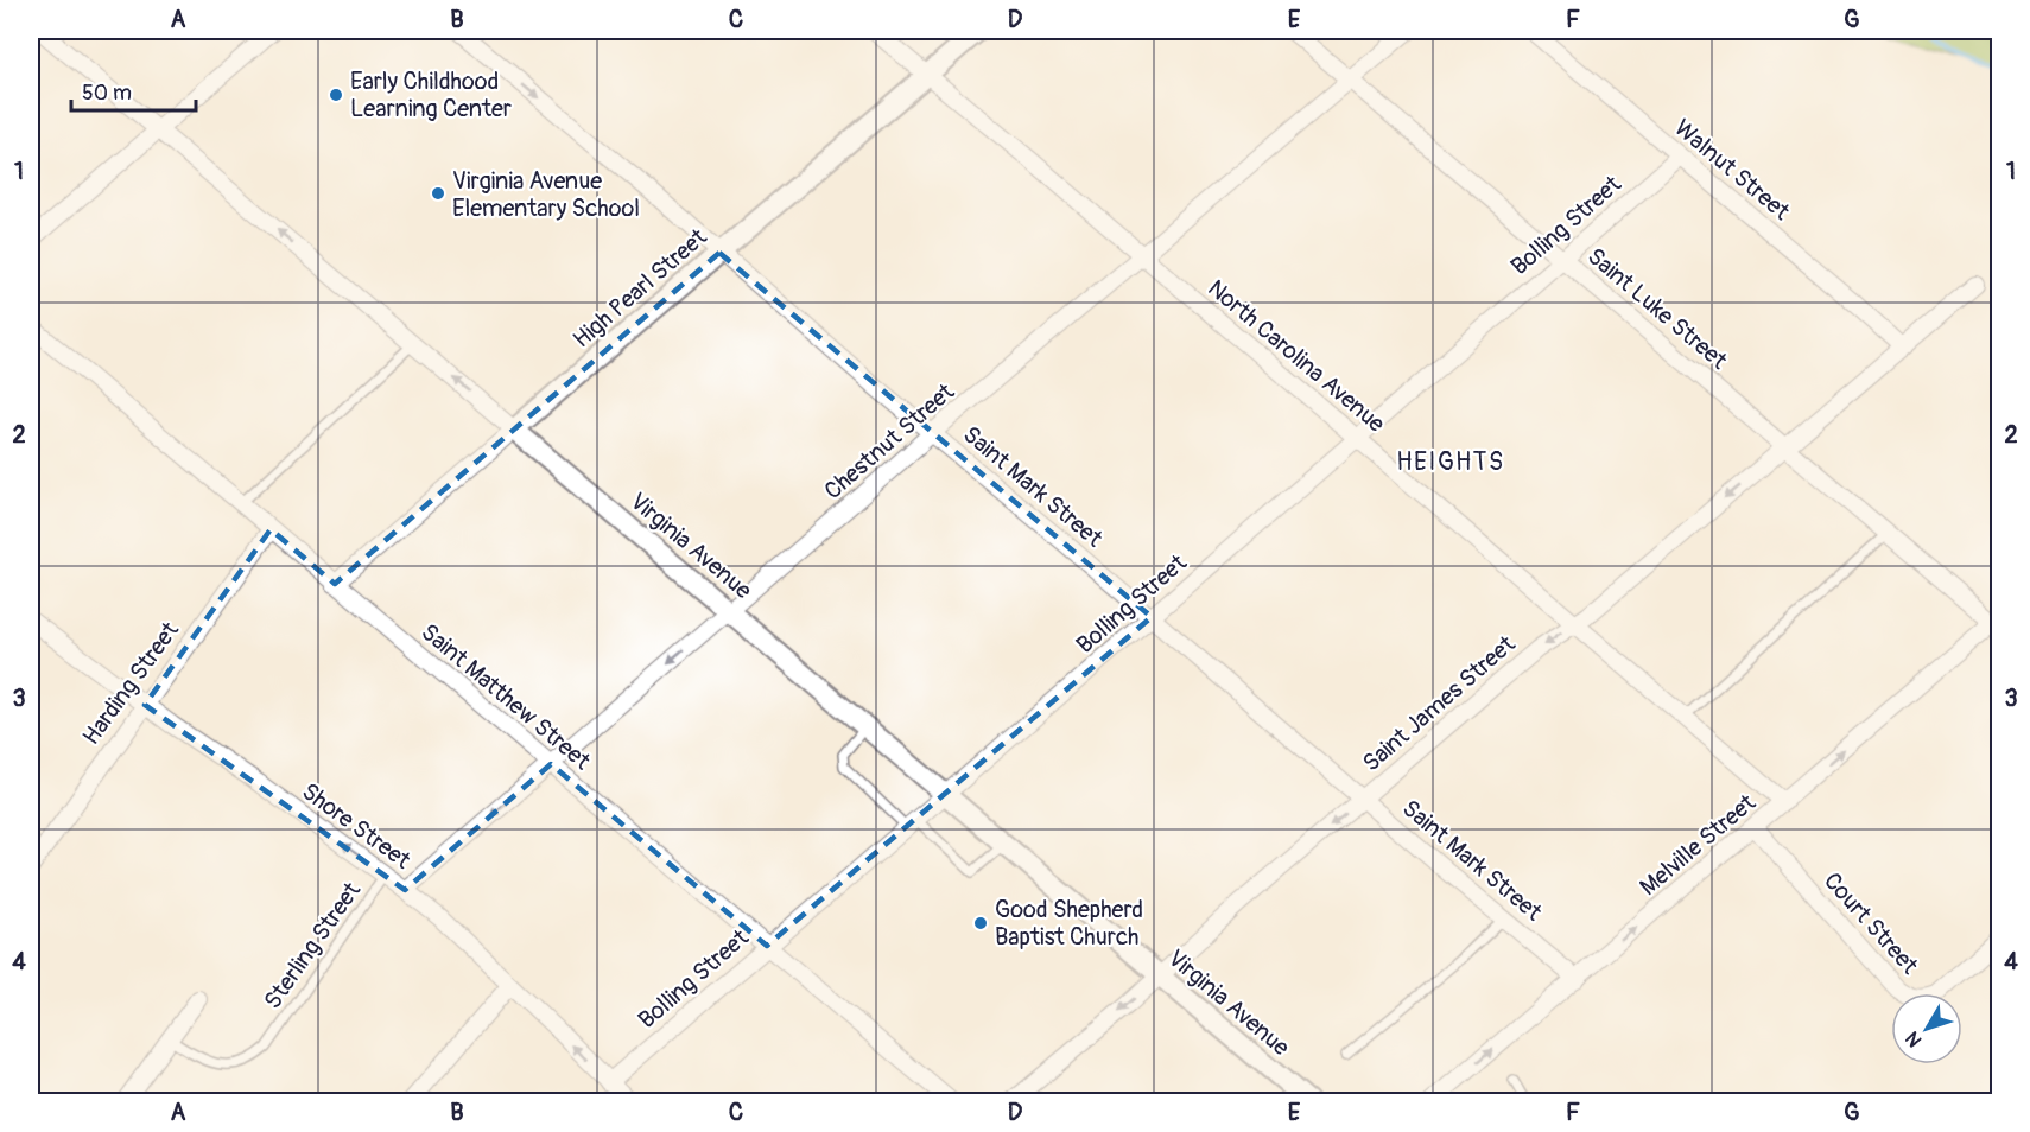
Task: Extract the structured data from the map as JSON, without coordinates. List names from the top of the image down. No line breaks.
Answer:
{"streets":{"street":["Walnut Street","Bolling Street","High Pearl Street","Saint Luke Street","North Carolina Avenue","Chestnut Street","Saint Mark Street","Virginia Avenue","Harding Street","Saint Matthew Street","Saint James Street","Shore Street","Melville Street","Court Street"],"lane":["Sterling Street"]},"crossings":[["Walnut Street","Bolling Street"],["Walnut Street","Saint James Street"],["Bolling Street","Saint Luke Street"],["Bolling Street","North Carolina Avenue"],["Bolling Street","Saint Mark Street"],["Bolling Street","Virginia Avenue"],["Bolling Street","Saint Matthew Street"],["Bolling Street","Shore Street"],["High Pearl Street","North Carolina Avenue"],["High Pearl Street","Saint Mark Street"],["High Pearl Street","Virginia Avenue"],["High Pearl Street","Saint Matthew Street"],["Saint Luke Street","Chestnut Street"],["Saint Luke Street","Saint James Street"],["Saint Luke Street","Melville Street"],["North Carolina Avenue","Chestnut Street"],["North Carolina Avenue","Saint James Street"],["North Carolina Avenue","Melville Street"],["Chestnut Street","Saint Mark Street"],["Chestnut Street","Virginia Avenue"],["Chestnut Street","Saint Matthew Street"],["Chestnut Street","Shore Street"],["Saint Mark Street","Saint James Street"],["Saint Mark Street","Melville Street"],["Virginia Avenue","Saint James Street"],["Harding Street","Saint Matthew Street"],["Harding Street","Shore Street"],["Shore Street","Sterling Street"],["Melville Street","Court Street"]],"one_way":["Saint James Street","Shore Street","Melville Street"],"districts":["HEIGHTS"],"places":["Early Childhood Learning Center","Virginia Avenue Elementary School","Good Shepherd Baptist Church"],"scale_bar":"50 m","north":"bottom left","grid":{"columns":["A","B","C","D","E","F","G"],"rows":["1","2","3","4"]}}
